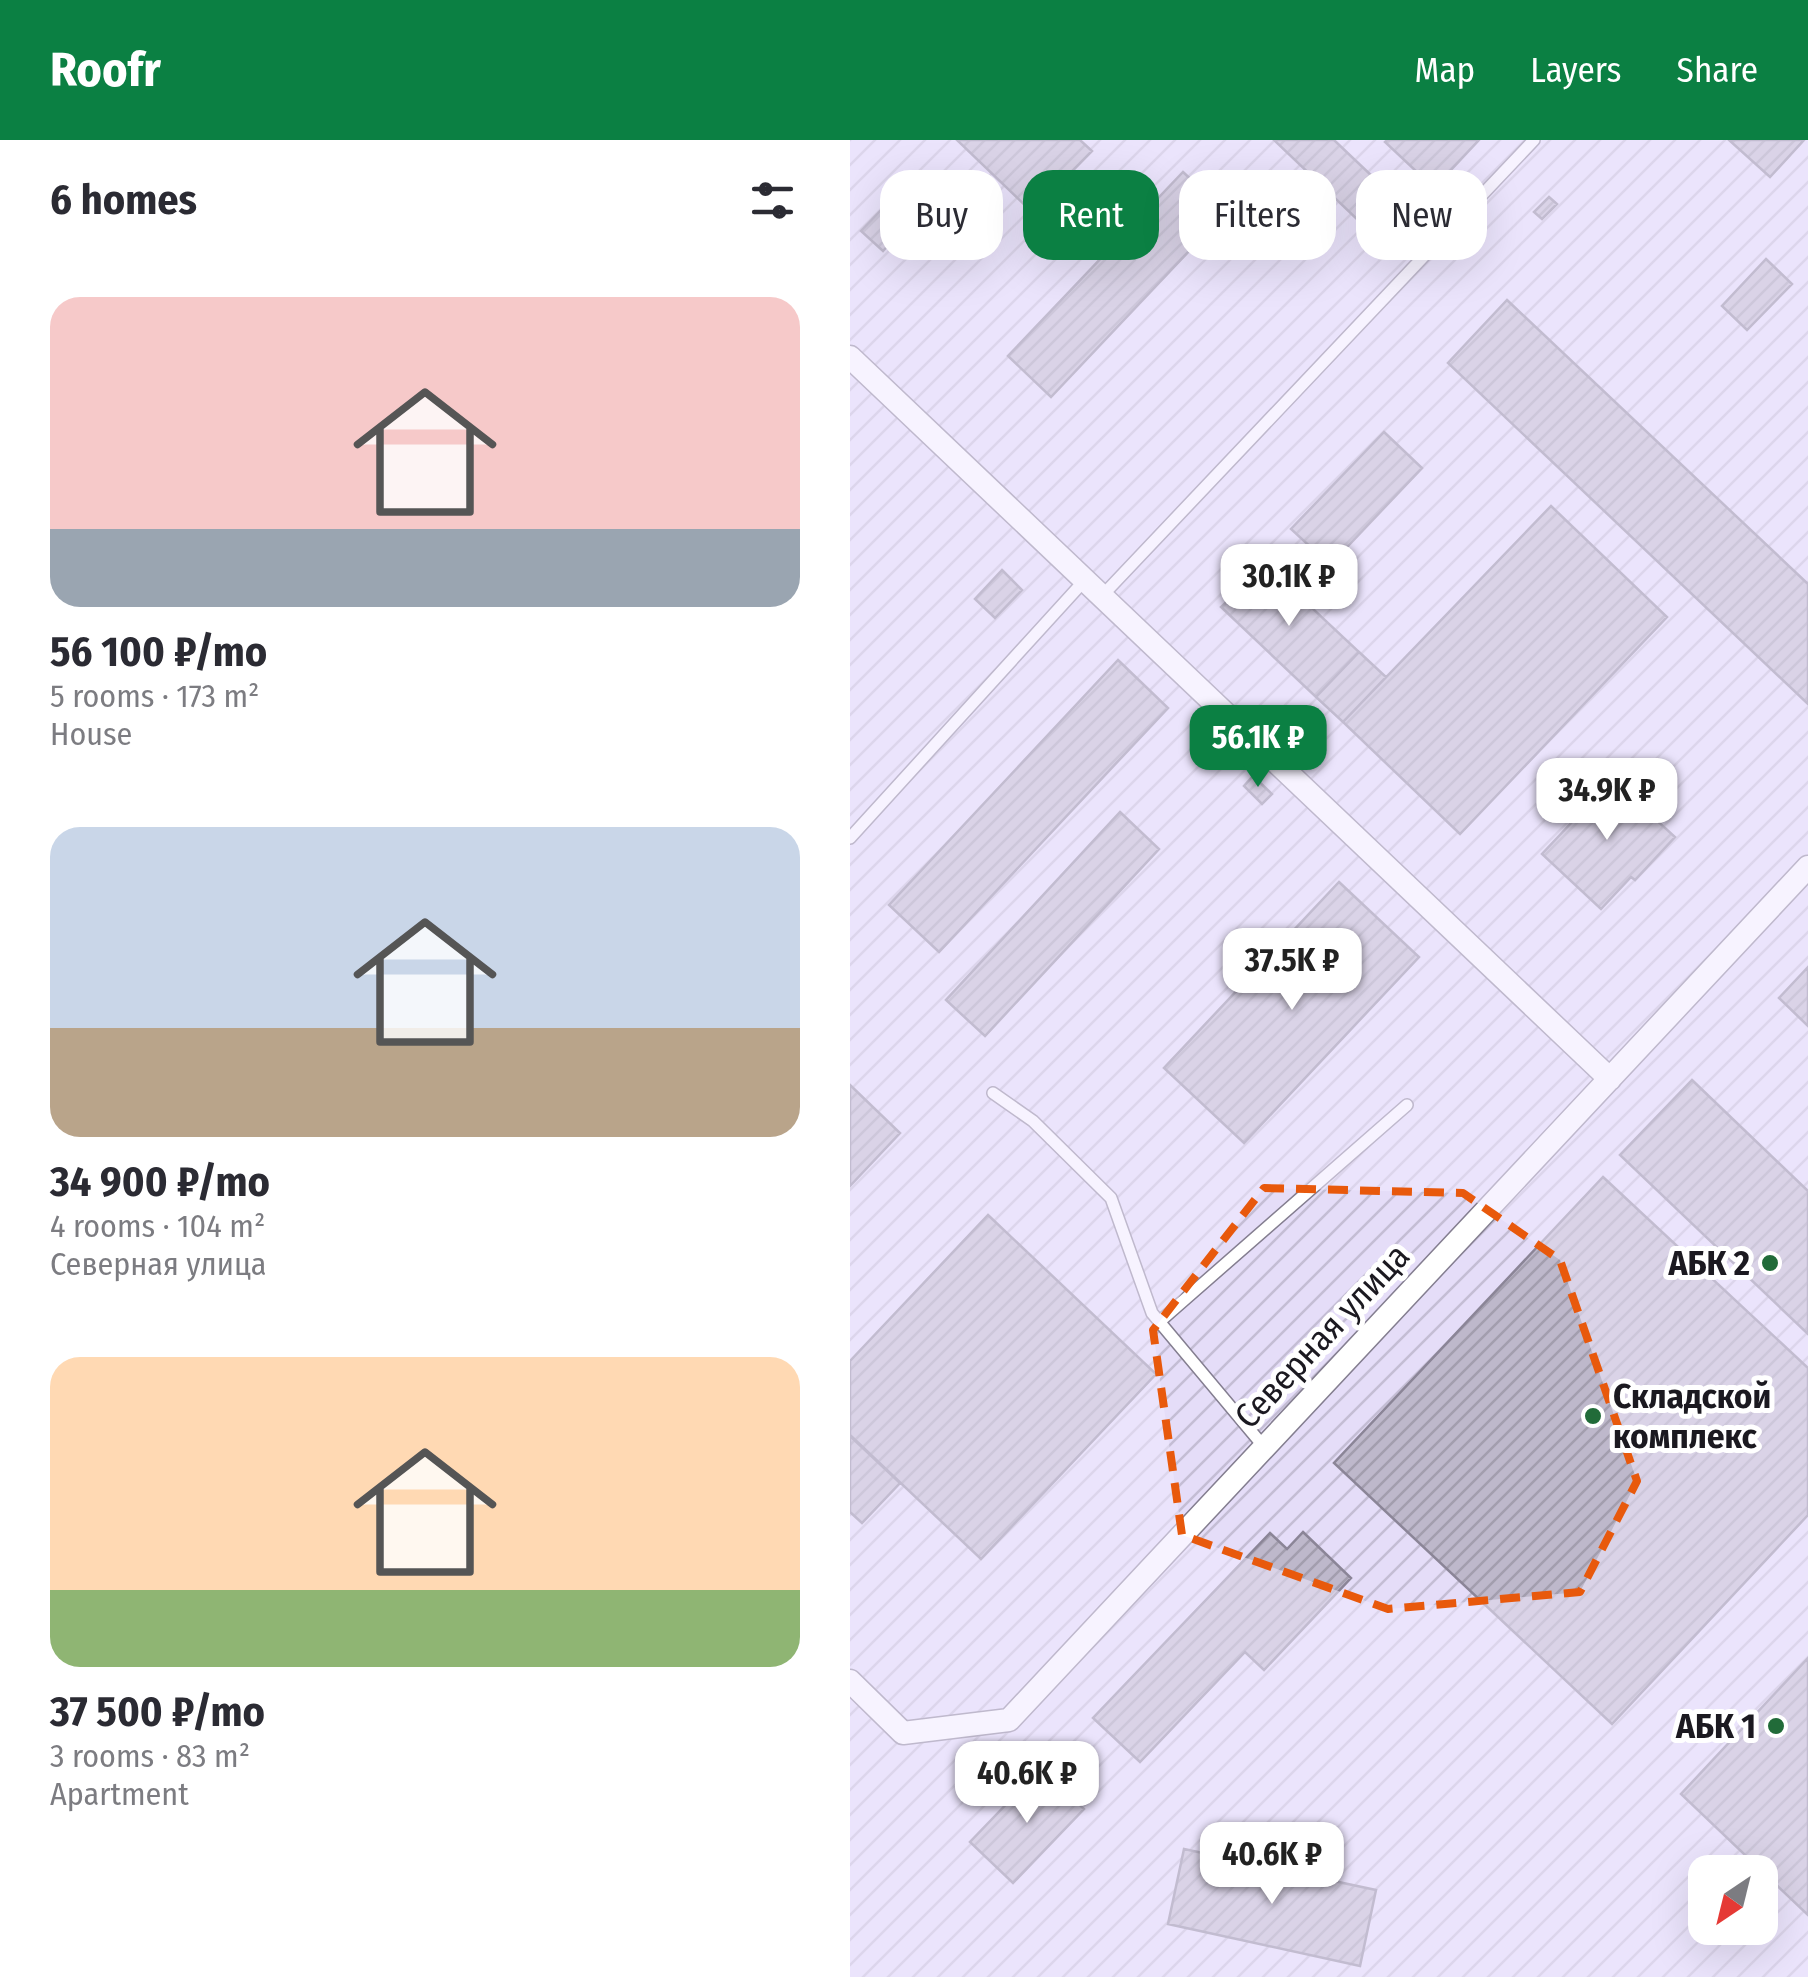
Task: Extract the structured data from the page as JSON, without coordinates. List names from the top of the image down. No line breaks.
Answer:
{"streets":{"street":["Северная улица"]},"places":["АБК 2","Складской комплекс","АБК 1"],"north":"bottom left","page":{"header":"Roofr","nav":["Map","Layers","Share"],"heading":"6 homes","chip":["Buy","Rent","Filters","New"],"list":[{"name":"56 100 ₽/mo","note":"5 rooms · 173 m² · House"},{"name":"34 900 ₽/mo","note":"4 rooms · 104 m² · Северная улица"},{"name":"37 500 ₽/mo","note":"3 rooms · 83 m² · Apartment"}],"price":["30.1K ₽","56.1K ₽","34.9K ₽","37.5K ₽","40.6K ₽","40.6K ₽"]}}
